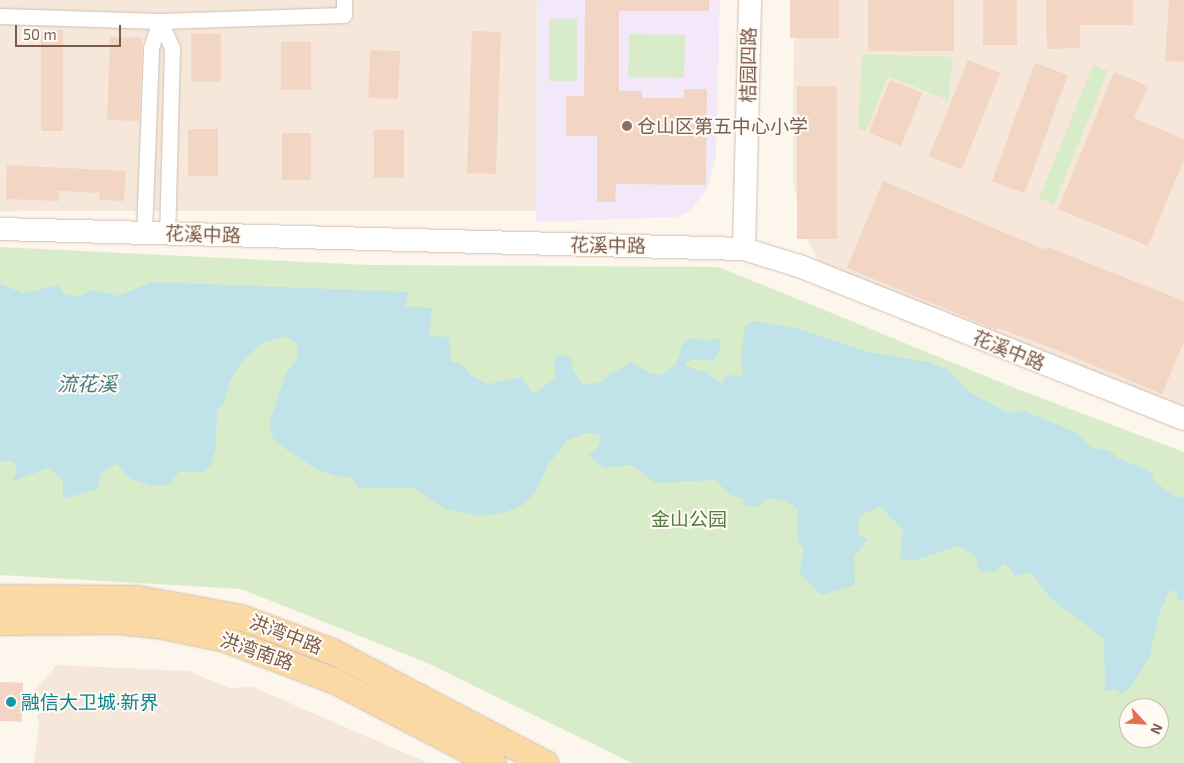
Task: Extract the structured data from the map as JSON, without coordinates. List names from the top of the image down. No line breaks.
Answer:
{"streets":{"main road":["洪湾中路","洪湾南路"],"street":["桔园四路","花溪中路"]},"crossings":[["桔园四路","花溪中路"]],"water":["流花溪"],"parks":["金山公园"],"places":["仓山区第五中心小学","融信大卫城·新界"],"scale_bar":"50 m","north":"bottom right"}
